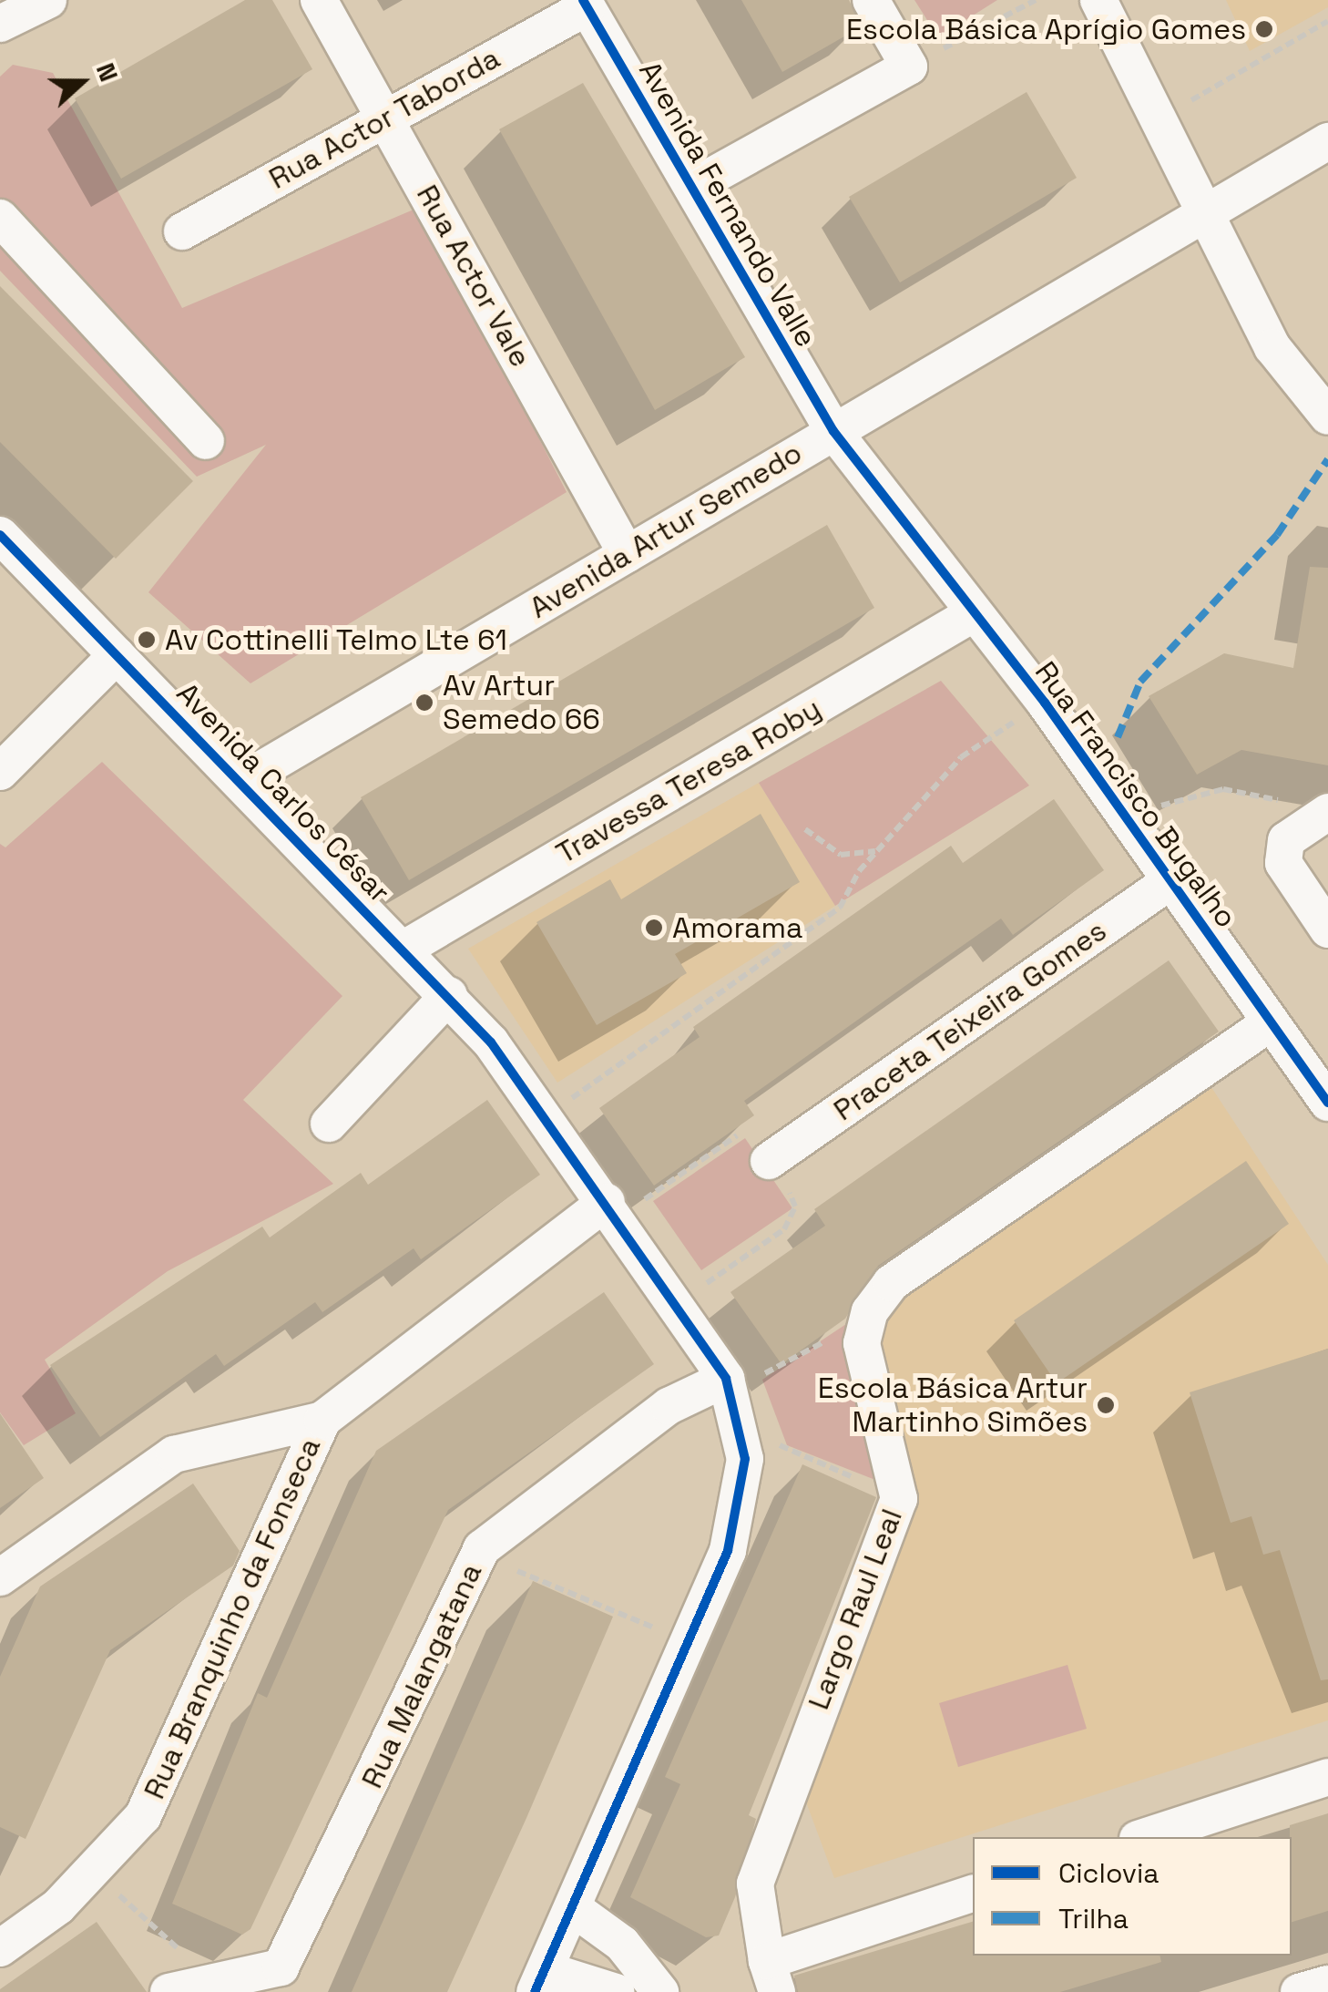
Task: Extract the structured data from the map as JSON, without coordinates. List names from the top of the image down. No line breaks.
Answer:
{"streets":{"street":["Rua Actor Taborda","Avenida Fernando Valle","Rua Actor Vale","Avenida Artur Semedo","Travessa Teresa Roby","Avenida Carlos César","Rua Francisco Bugalho","Praceta Teixeira Gomes","Largo Raul Leal","Rua Branquinho da Fonseca","Rua Malangatana"]},"crossings":[["Rua Actor Taborda","Avenida Fernando Valle"],["Rua Actor Taborda","Rua Actor Vale"],["Avenida Fernando Valle","Avenida Artur Semedo"],["Avenida Fernando Valle","Rua Francisco Bugalho"],["Rua Actor Vale","Avenida Artur Semedo"],["Avenida Artur Semedo","Avenida Carlos César"],["Avenida Artur Semedo","Rua Francisco Bugalho"],["Travessa Teresa Roby","Avenida Carlos César"],["Travessa Teresa Roby","Rua Francisco Bugalho"],["Avenida Carlos César","Rua Branquinho da Fonseca"],["Avenida Carlos César","Rua Malangatana"],["Rua Francisco Bugalho","Praceta Teixeira Gomes"]],"places":["Escola Básica Aprígio Gomes","Av Cottinelli Telmo Lte 61","Av Artur Semedo 66","Amorama","Escola Básica Artur Martinho Simões"],"legend":["Ciclovia","Trilha"],"north":"right"}
